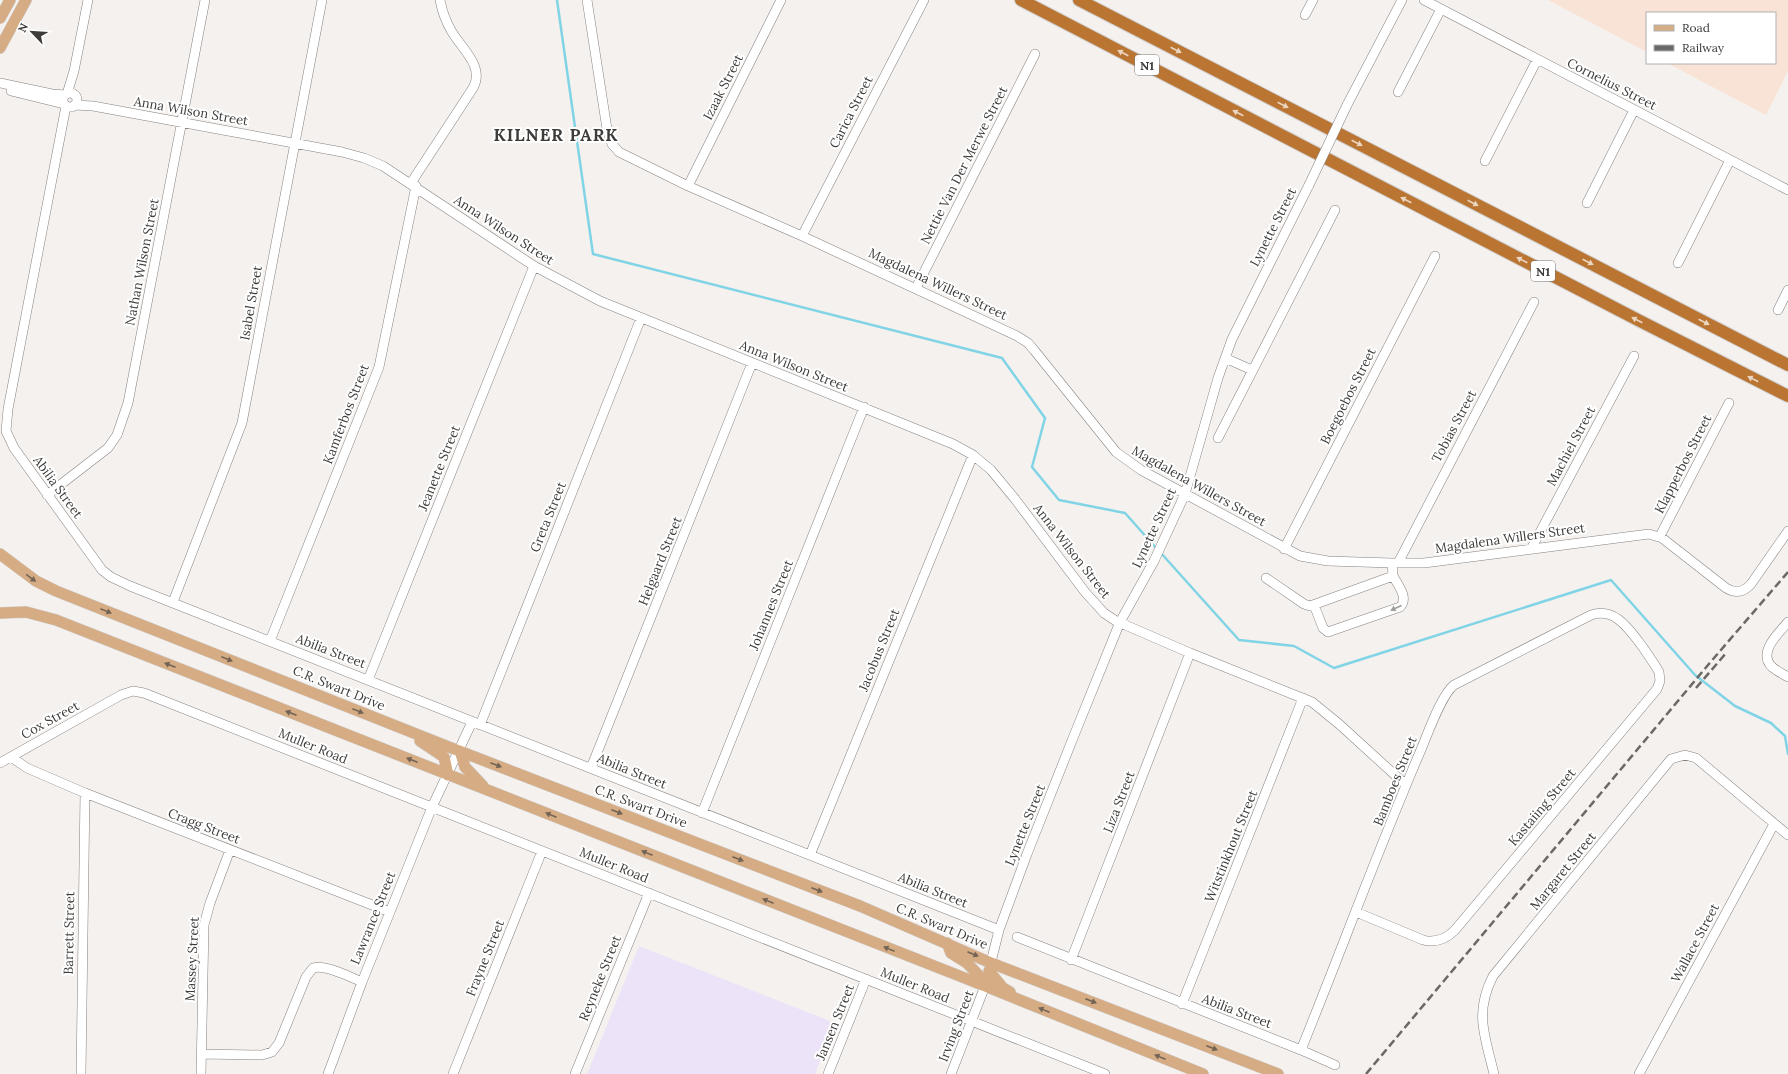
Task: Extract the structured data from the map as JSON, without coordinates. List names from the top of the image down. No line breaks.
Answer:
{"streets":{"highway":["N1"],"main road":["C.R. Swart Drive"],"street":["Cornelius Street","Izaak Street","Anna Wilson Street","Carica Street","Nettie Van Der Merwe Street","Lynette Street","Nathan Wilson Street","Magdalena Willers Street","Isabel Street","Boegoebos Street","Kamferbos Street","Tobias Street","Machiel Street","Klapperbos Street","Jeanette Street","Abilia Street","Greta Street","Helgaard Street","Johannes Street","Jacobus Street","Cox Street","Muller Road","Bamboes Street","Liza Street","Kastaiing Street","Cragg Street","Witstinkhout Street","Margaret Street","Lawrance Street","Barrett Street","Wallace Street","Frayne Street","Massey Street","Reyneke Street","Jansen Street","Irving Street"]},"crossings":[["Izaak Street","Magdalena Willers Street"],["Anna Wilson Street","Lynette Street"],["Anna Wilson Street","Nathan Wilson Street"],["Anna Wilson Street","Isabel Street"],["Anna Wilson Street","Kamferbos Street"],["Anna Wilson Street","Jeanette Street"],["Anna Wilson Street","Abilia Street"],["Anna Wilson Street","Greta Street"],["Anna Wilson Street","Helgaard Street"],["Anna Wilson Street","Johannes Street"],["Anna Wilson Street","Jacobus Street"],["Anna Wilson Street","Bamboes Street"],["Anna Wilson Street","Liza Street"],["Anna Wilson Street","Witstinkhout Street"],["Carica Street","Magdalena Willers Street"],["Nettie Van Der Merwe Street","Magdalena Willers Street"],["Lynette Street","Magdalena Willers Street"],["Lynette Street","Abilia Street"],["Lynette Street","C.R. Swart Drive"],["Lynette Street","Irving Street"],["Nathan Wilson Street","Abilia Street"],["Magdalena Willers Street","Boegoebos Street"],["Magdalena Willers Street","Tobias Street"],["Magdalena Willers Street","Machiel Street"],["Magdalena Willers Street","Klapperbos Street"],["Isabel Street","Abilia Street"],["Kamferbos Street","Abilia Street"],["Jeanette Street","Abilia Street"],["Abilia Street","Greta Street"],["Abilia Street","Helgaard Street"],["Abilia Street","Johannes Street"],["Abilia Street","Jacobus Street"],["Abilia Street","Bamboes Street"],["Abilia Street","Liza Street"],["Abilia Street","Witstinkhout Street"],["Greta Street","C.R. Swart Drive"],["Greta Street","Lawrance Street"],["Cox Street","Muller Road"],["Cox Street","Cragg Street"],["Muller Road","Lawrance Street"],["Muller Road","Frayne Street"],["Muller Road","Reyneke Street"],["Muller Road","Jansen Street"],["Muller Road","Irving Street"],["Bamboes Street","Kastaiing Street"],["Cragg Street","Lawrance Street"],["Cragg Street","Barrett Street"],["Cragg Street","Massey Street"],["Margaret Street","Wallace Street"]],"districts":["KILNER PARK"],"legend":["Road","Railway"],"north":"top left"}
